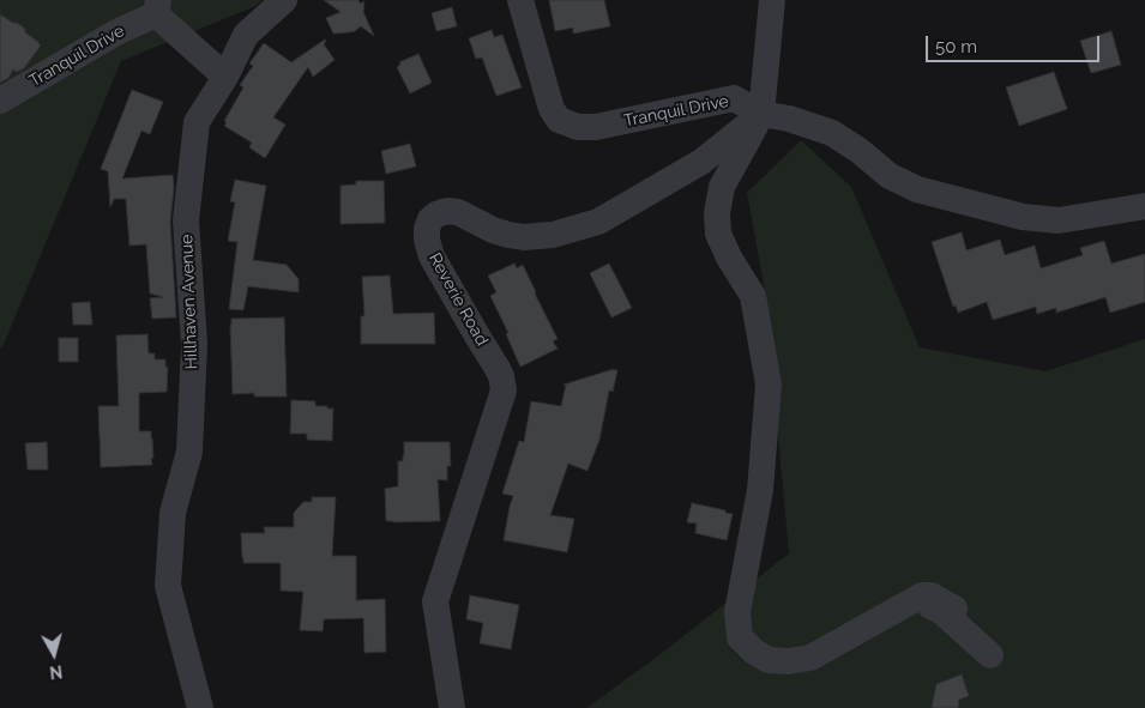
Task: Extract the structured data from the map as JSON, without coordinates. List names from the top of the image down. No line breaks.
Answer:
{"streets":{"street":["Tranquil Drive","Reverie Road","Hillhaven Avenue"]},"crossings":[["Tranquil Drive","Reverie Road"]],"scale_bar":"50 m","north":"bottom"}
